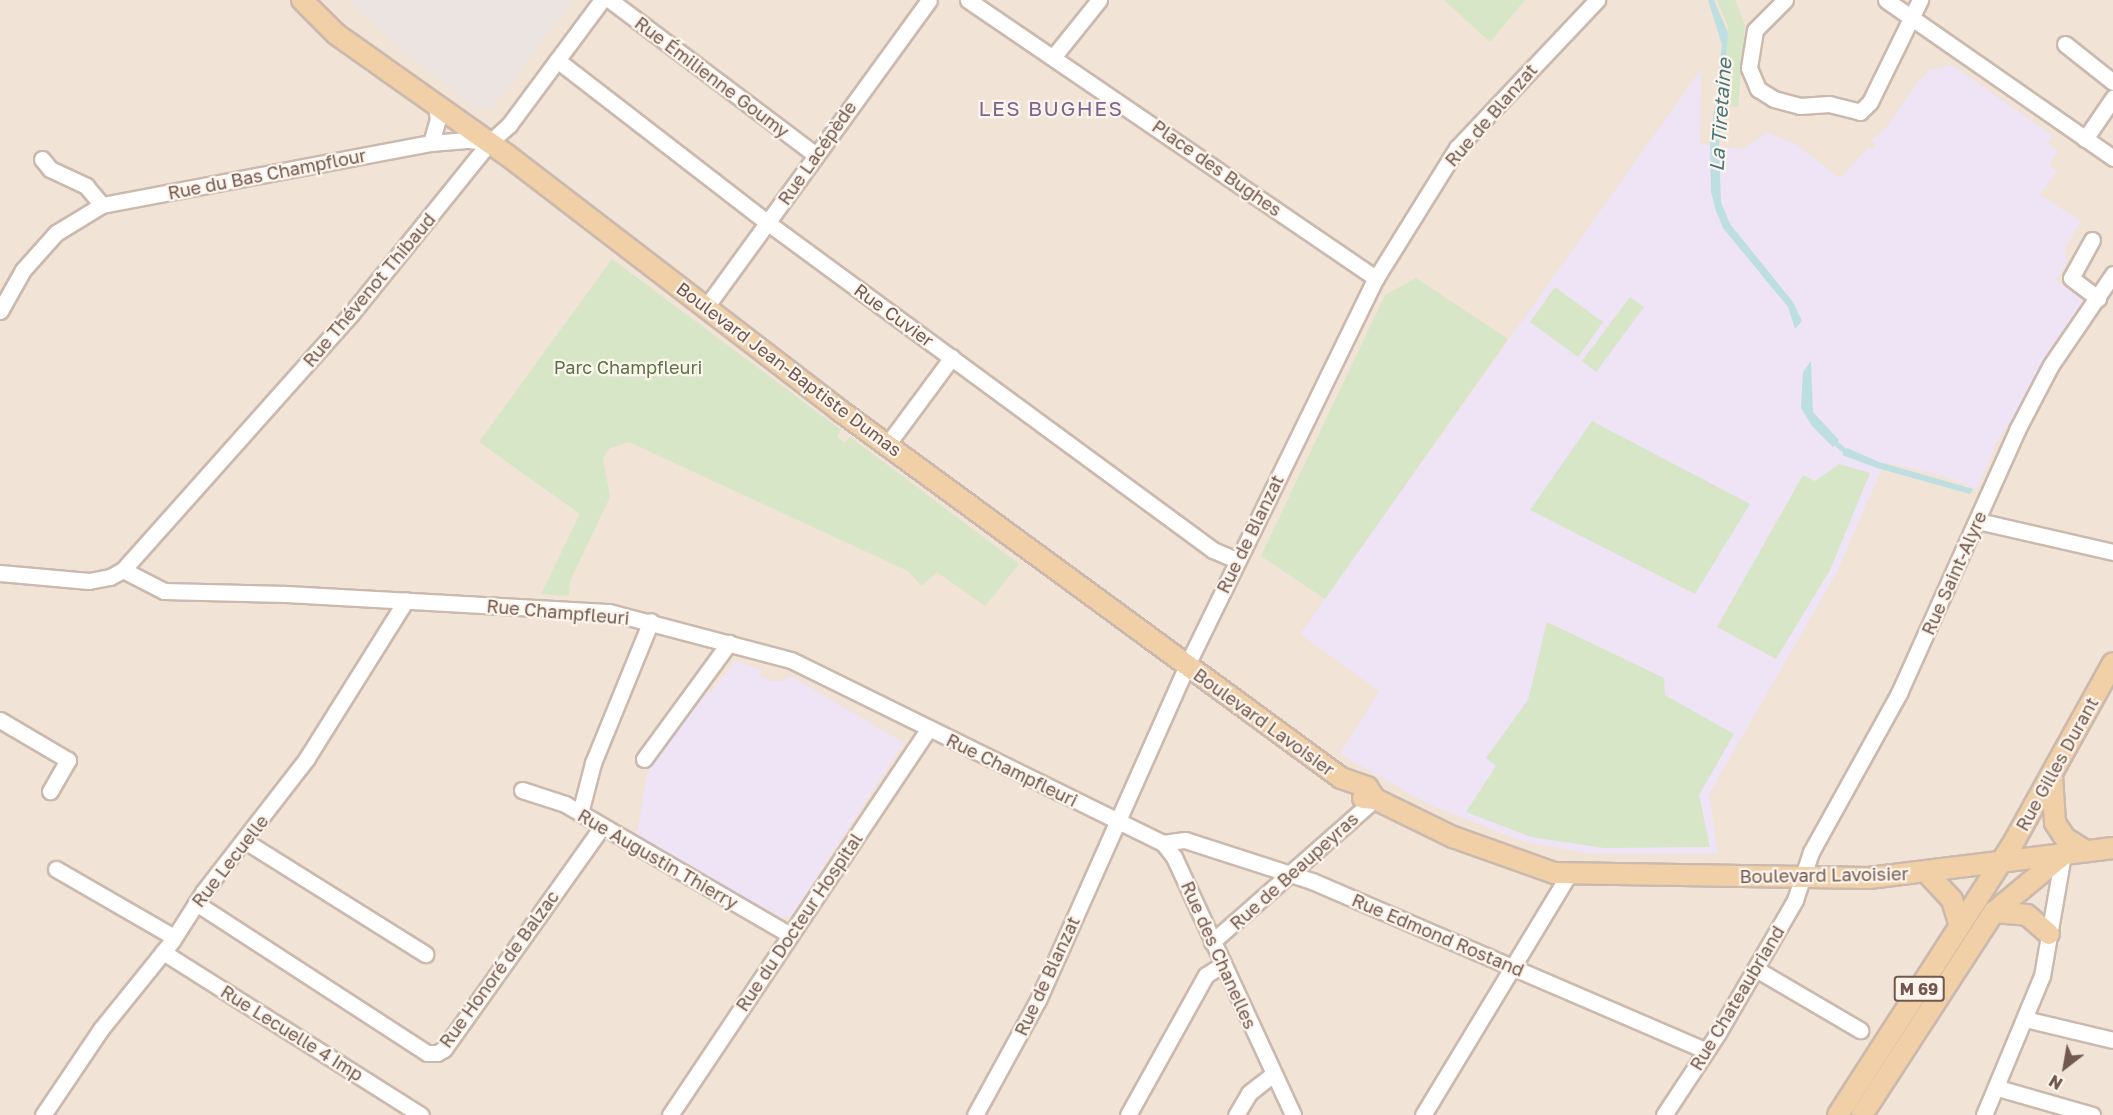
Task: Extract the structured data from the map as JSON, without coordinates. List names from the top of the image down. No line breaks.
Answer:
{"streets":{"main road":["Boulevard Jean-Baptiste Dumas","Boulevard Lavoisier","Rue Gilles Durant","M 69"],"street":["Rue Émilienne Goumy","Rue de Blanzat","Rue Lacépède","Place des Bughes","Rue du Bas Champflour","Rue Thévenot Thibaud","Rue Cuvier","Rue Saint-Alyre","Rue Champfleuri","Rue Augustin Thierry","Rue Lecuelle","Rue de Beaupeyras","Rue du Docteur Hospital","Rue Edmond Rostand","Rue des Chanelles","Rue Honoré de Balzac","Rue Chateaubriand","Rue Lecuelle 4 Imp"]},"crossings":[["Rue Émilienne Goumy","Rue Lacépède"],["Rue de Blanzat","Place des Bughes"],["Rue de Blanzat","Rue Cuvier"],["Rue de Blanzat","Boulevard Jean-Baptiste Dumas"],["Rue de Blanzat","Rue Champfleuri"],["Rue de Blanzat","Boulevard Lavoisier"],["Rue Lacépède","Rue Cuvier"],["Rue Lacépède","Boulevard Jean-Baptiste Dumas"],["Rue du Bas Champflour","Rue Thévenot Thibaud"],["Rue du Bas Champflour","Boulevard Jean-Baptiste Dumas"],["Rue Thévenot Thibaud","Rue Cuvier"],["Rue Thévenot Thibaud","Boulevard Jean-Baptiste Dumas"],["Rue Thévenot Thibaud","Rue Champfleuri"],["Boulevard Jean-Baptiste Dumas","Boulevard Lavoisier"],["Rue Saint-Alyre","Boulevard Lavoisier"],["Rue Saint-Alyre","Rue Chateaubriand"],["Rue Champfleuri","Rue Lecuelle"],["Rue Champfleuri","Rue du Docteur Hospital"],["Boulevard Lavoisier","Rue Gilles Durant"],["Boulevard Lavoisier","Rue de Beaupeyras"],["Boulevard Lavoisier","M 69"],["Boulevard Lavoisier","Rue Chateaubriand"],["Rue Gilles Durant","M 69"],["Rue Augustin Thierry","Rue du Docteur Hospital"],["Rue Augustin Thierry","Rue Honoré de Balzac"],["Rue Lecuelle","Rue Honoré de Balzac"],["Rue Lecuelle","Rue Lecuelle 4 Imp"],["Rue de Beaupeyras","Rue Edmond Rostand"],["Rue de Beaupeyras","Rue des Chanelles"],["Rue Edmond Rostand","Rue des Chanelles"],["Rue Edmond Rostand","Rue Chateaubriand"]],"districts":["LES BUGHES"],"water":["La Tiretaine"],"parks":["Parc Champfleuri"],"north":"bottom left"}
